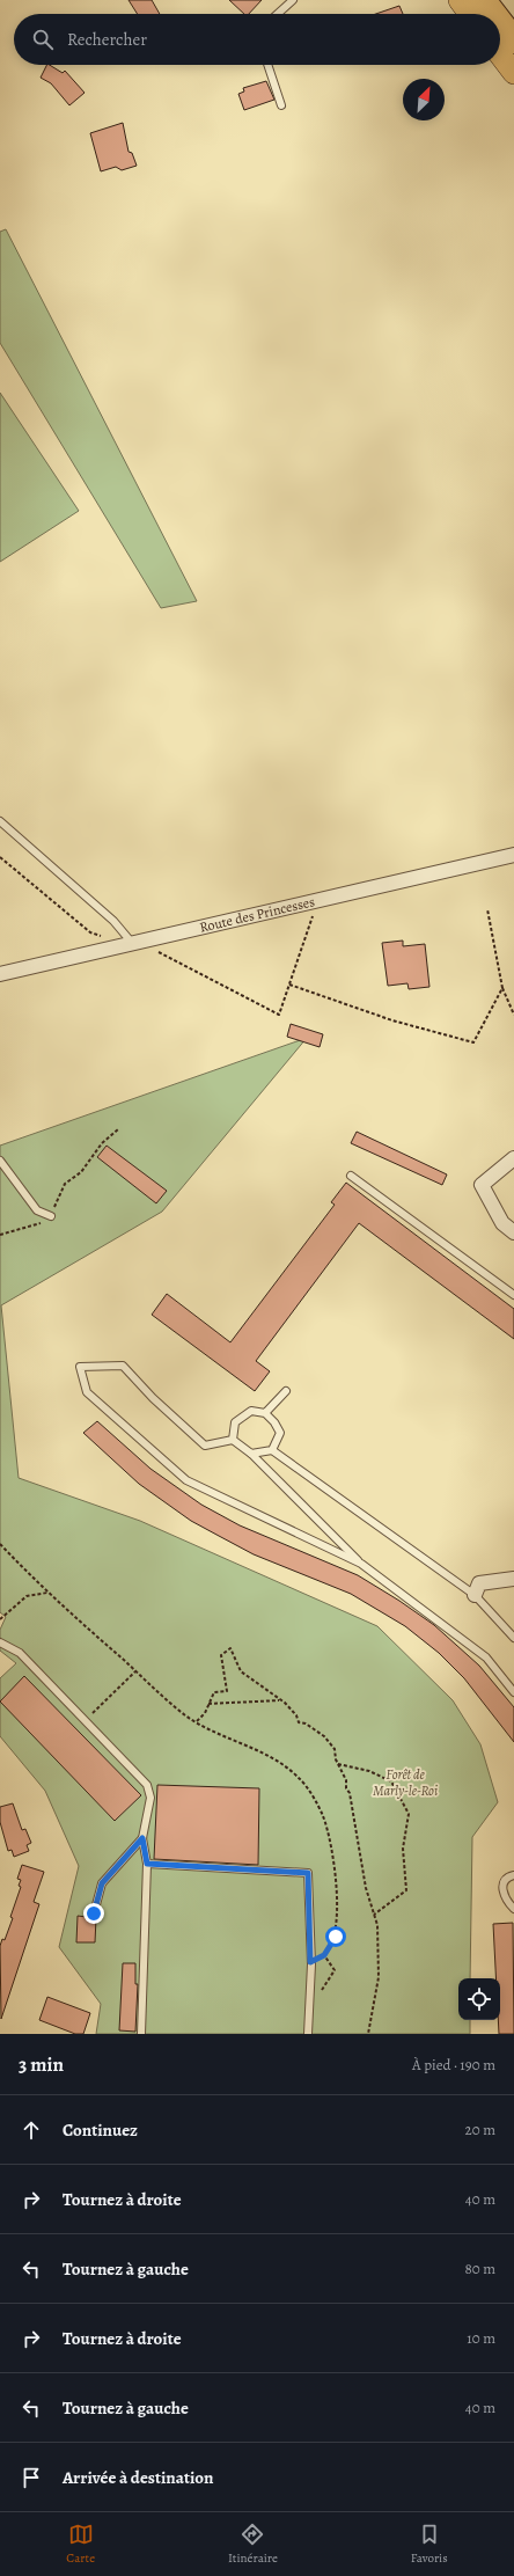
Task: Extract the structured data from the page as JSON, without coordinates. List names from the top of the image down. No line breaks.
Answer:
{"streets":{"street":["Route des Princesses"]},"parks":["Forêt de Marly-le-Roi"],"north":"top right","page":{"search":"Rechercher","heading":["3 min","À pied · 190 m"],"list":[["Continuez","20 m"],["Tournez à droite","40 m"],["Tournez à gauche","80 m"],["Tournez à droite","10 m"],["Tournez à gauche","40 m"],"Arrivée à destination"],"nav":["Carte","Itinéraire","Favoris"]}}
